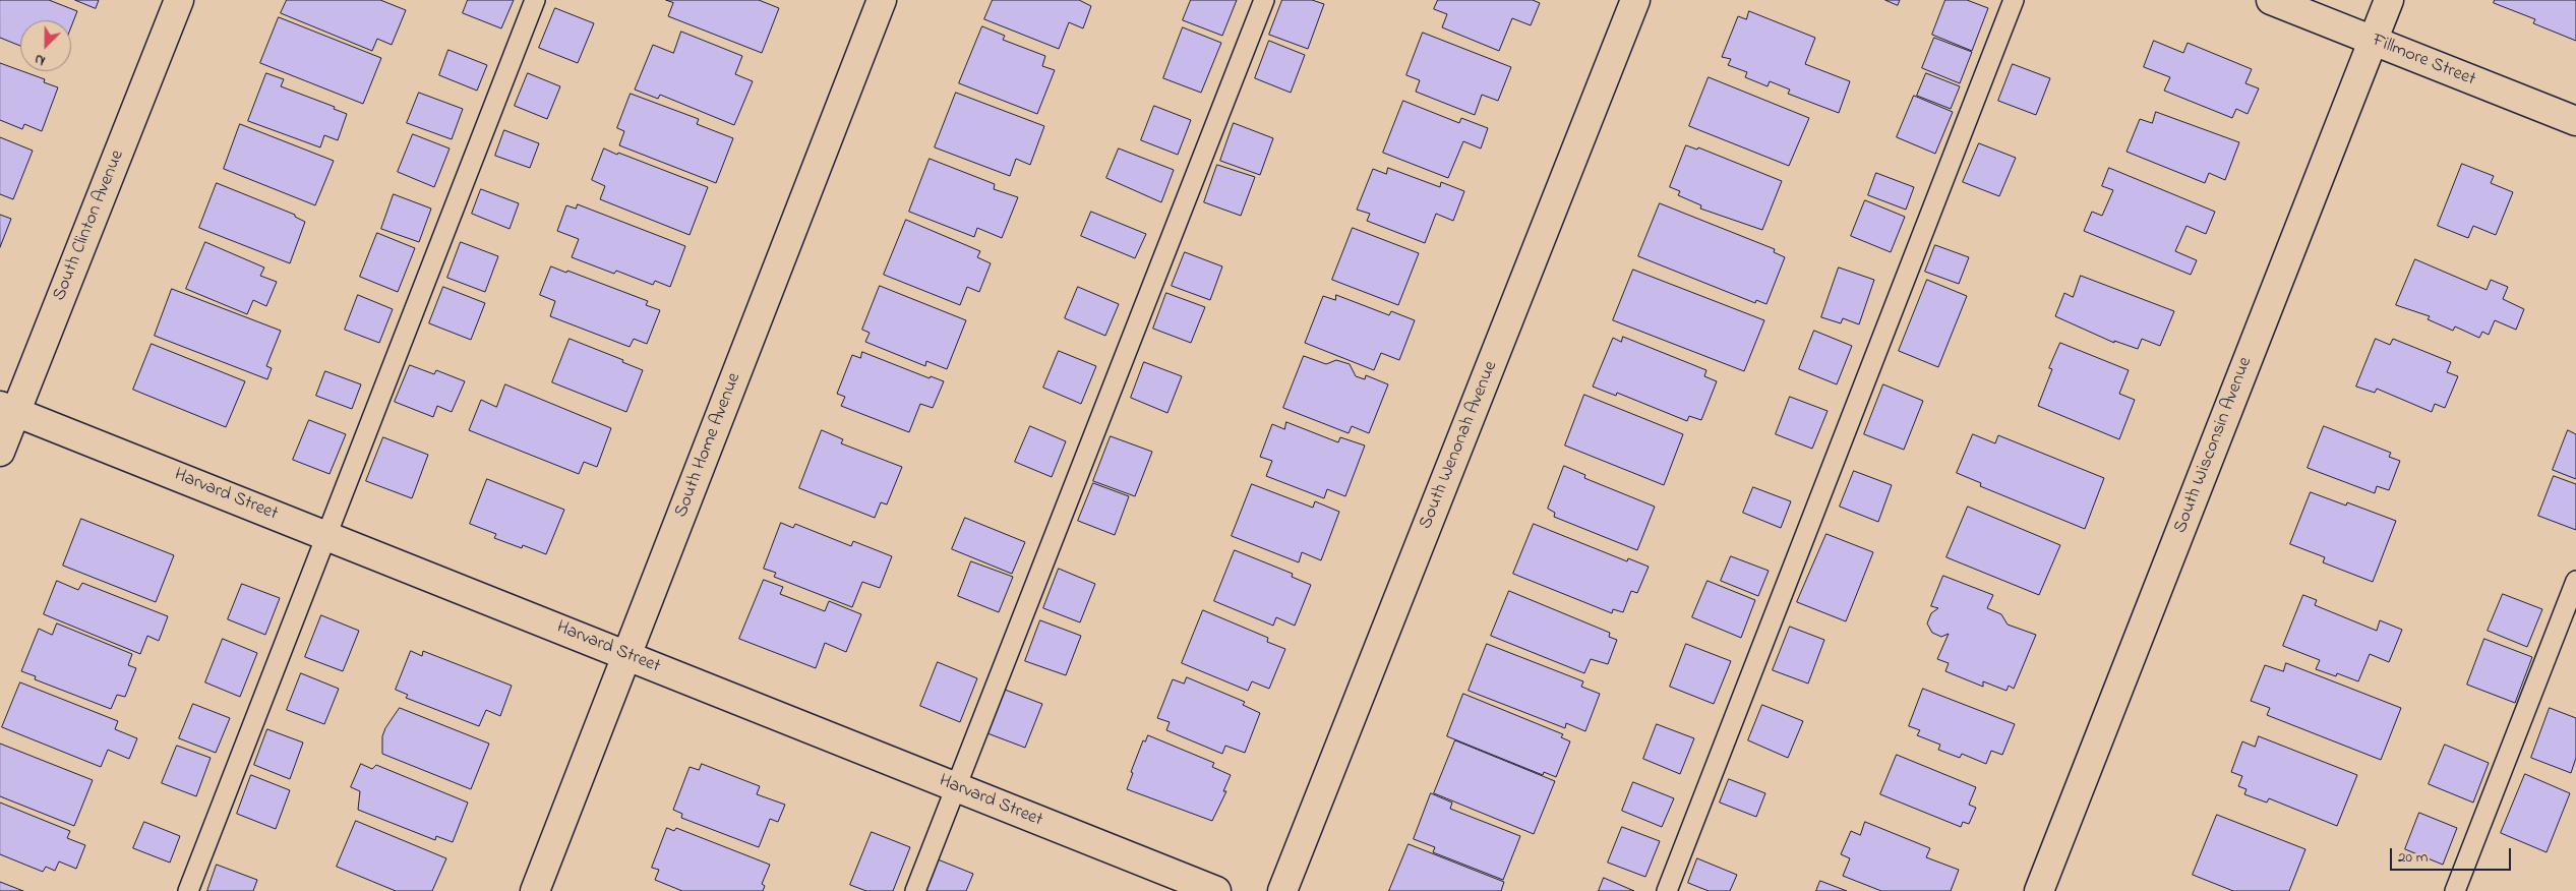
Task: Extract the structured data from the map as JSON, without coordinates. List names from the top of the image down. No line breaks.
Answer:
{"streets":{"street":["Fillmore Street","South Clinton Avenue","South Home Avenue","South Wenonah Avenue","South Wisconsin Avenue","Harvard Street"]},"crossings":[["Fillmore Street","South Wisconsin Avenue"],["South Clinton Avenue","Harvard Street"],["South Home Avenue","Harvard Street"]],"scale_bar":"20 m","north":"bottom left"}
